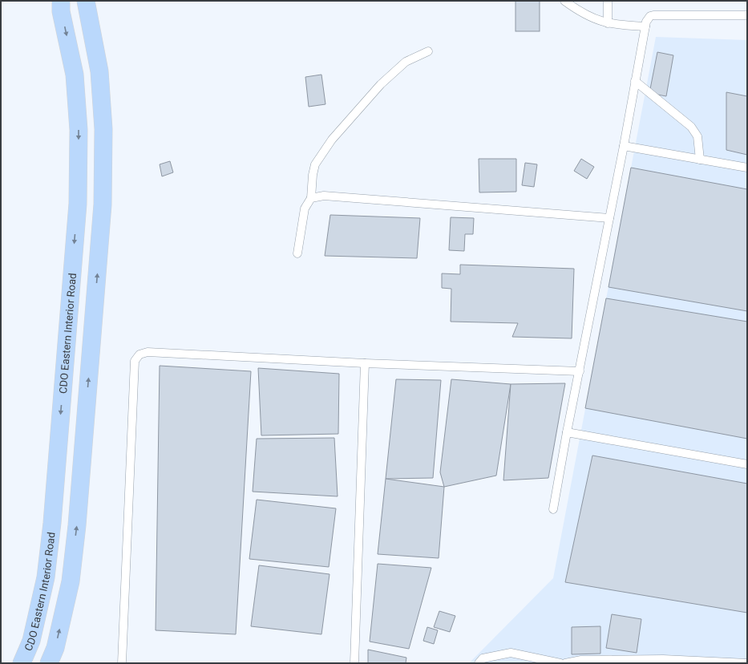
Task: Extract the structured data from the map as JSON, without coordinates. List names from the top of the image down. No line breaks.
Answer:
{"streets":{"main road":["CDO Eastern Interior Road"]}}
